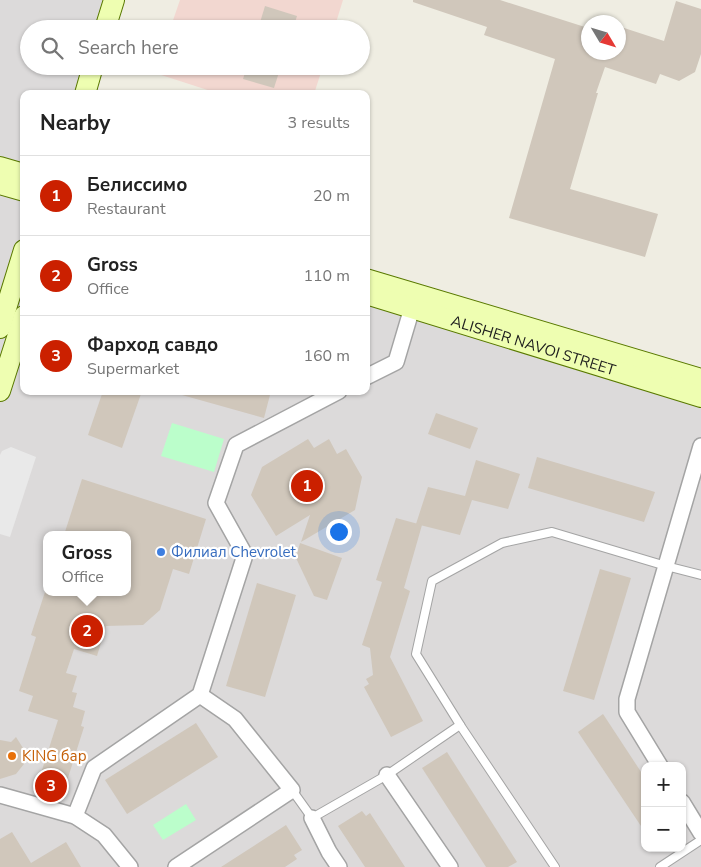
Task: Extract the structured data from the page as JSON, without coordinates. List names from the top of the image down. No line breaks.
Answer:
{"streets":{"main road":["ALISHER NAVOI STREET"]},"places":["Филиал Chevrolet","KING бар"],"north":"bottom right","page":{"search":"Search here","heading":["Nearby","3 results"],"list":[{"mark":"1","name":"Белиссимо","note":"Restaurant","value":"20 m"},{"mark":"2","name":"Gross","note":"Office","value":"110 m"},{"mark":"3","name":"Фарход савдо","note":"Supermarket","value":"160 m"}],"pins":["1","2","3"],"popup":["Gross","Office"],"map_buttons":["+","−"]}}
